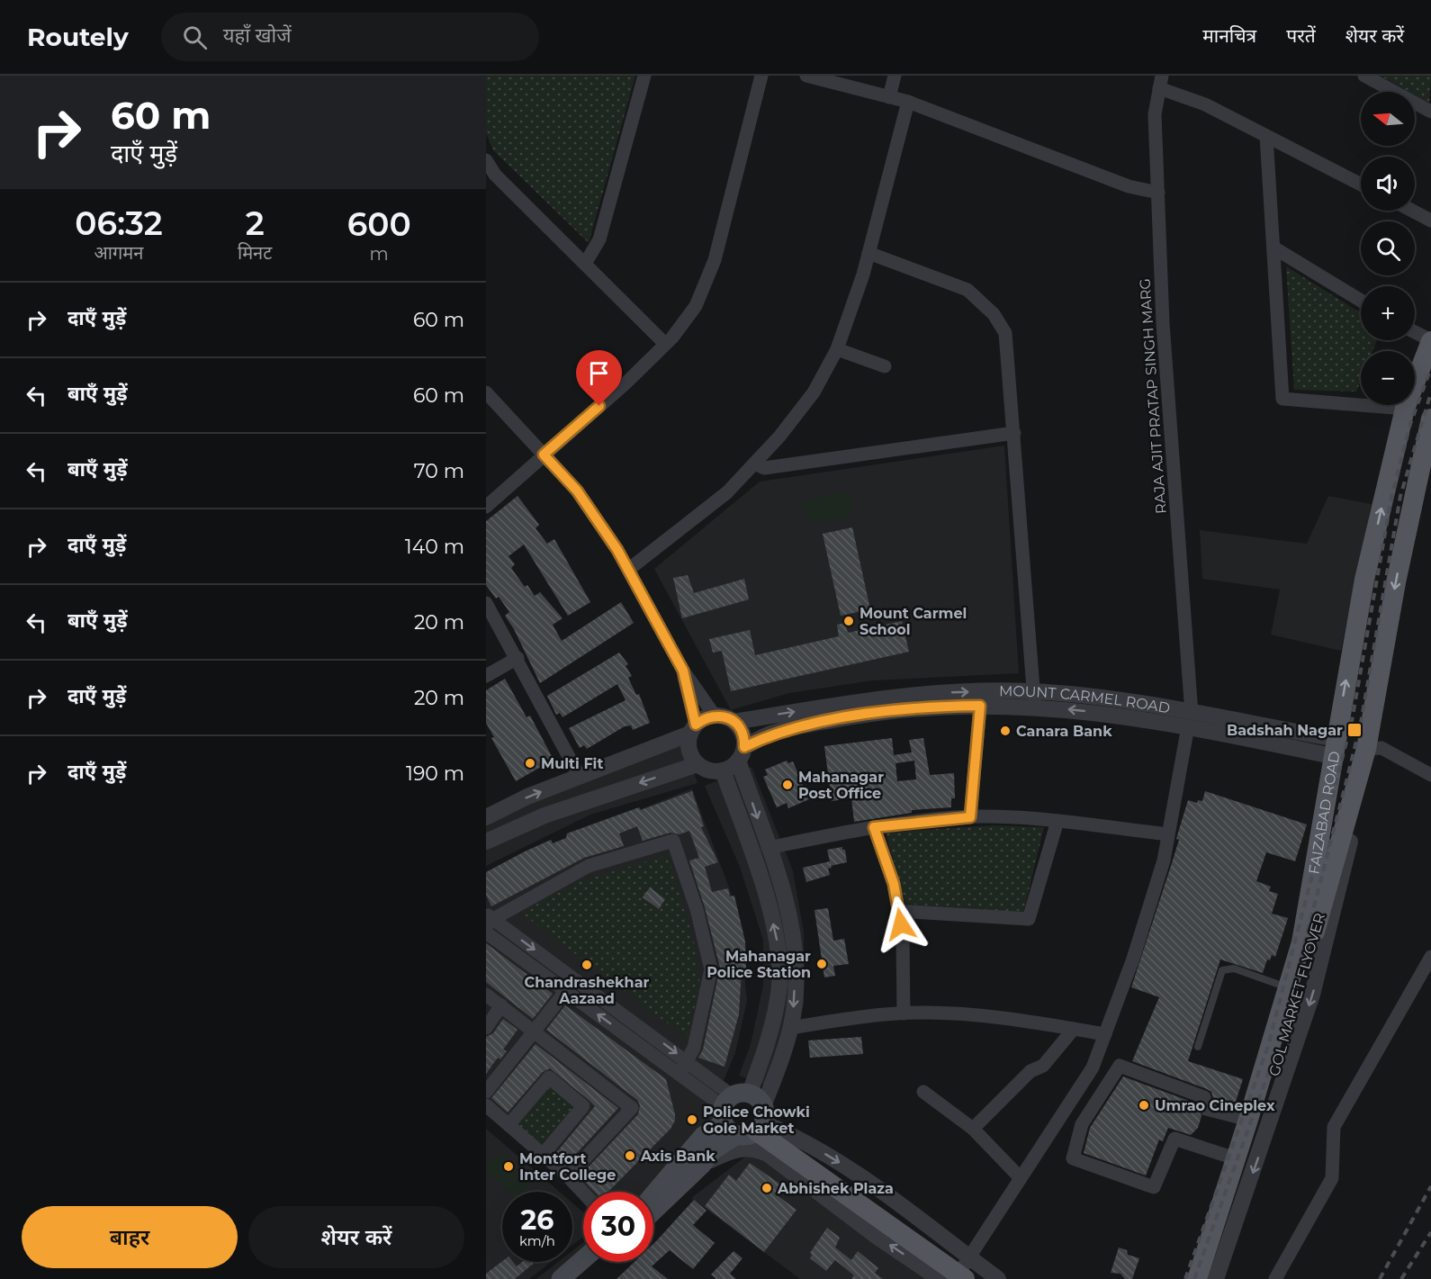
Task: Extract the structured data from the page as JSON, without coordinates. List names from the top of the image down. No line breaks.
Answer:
{"streets":{"main road":["FAIZABAD ROAD","GOL MARKET FLYOVER"],"street":["RAJA AJIT PRATAP SINGH MARG","MOUNT CARMEL ROAD"]},"crossings":[["RAJA AJIT PRATAP SINGH MARG","MOUNT CARMEL ROAD"],["MOUNT CARMEL ROAD","FAIZABAD ROAD"],["FAIZABAD ROAD","GOL MARKET FLYOVER"]],"places":{"other":["Mount Carmel School","Canara Bank","Multi Fit","Mahanagar Post Office","Mahanagar Police Station","Chandrashekhar Aazaad","Umrao Cineplex","Police Chowki Gole Market","Axis Bank","Montfort Inter College","Abhishek Plaza"],"transit":["Badshah Nagar"]},"north":"left","page":{"header":"Routely","search":"यहाँ खोजें","nav":["मानचित्र","परतें","शेयर करें"],"turn":["60 m","दाएँ मुड़ें"],"map_buttons":["+","−"],"eta":["06:32","आगमन","2","मिनट","600","m"],"list":[{"name":"दाएँ मुड़ें","value":"60 m"},{"name":"बाएँ मुड़ें","value":"60 m"},{"name":"बाएँ मुड़ें","value":"70 m"},{"name":"दाएँ मुड़ें","value":"140 m"},{"name":"बाएँ मुड़ें","value":"20 m"},{"name":"दाएँ मुड़ें","value":"20 m"},{"name":"दाएँ मुड़ें","value":"190 m"}],"speed":"26 km/h","limit":"30","buttons":["बाहर","शेयर करें"]}}
